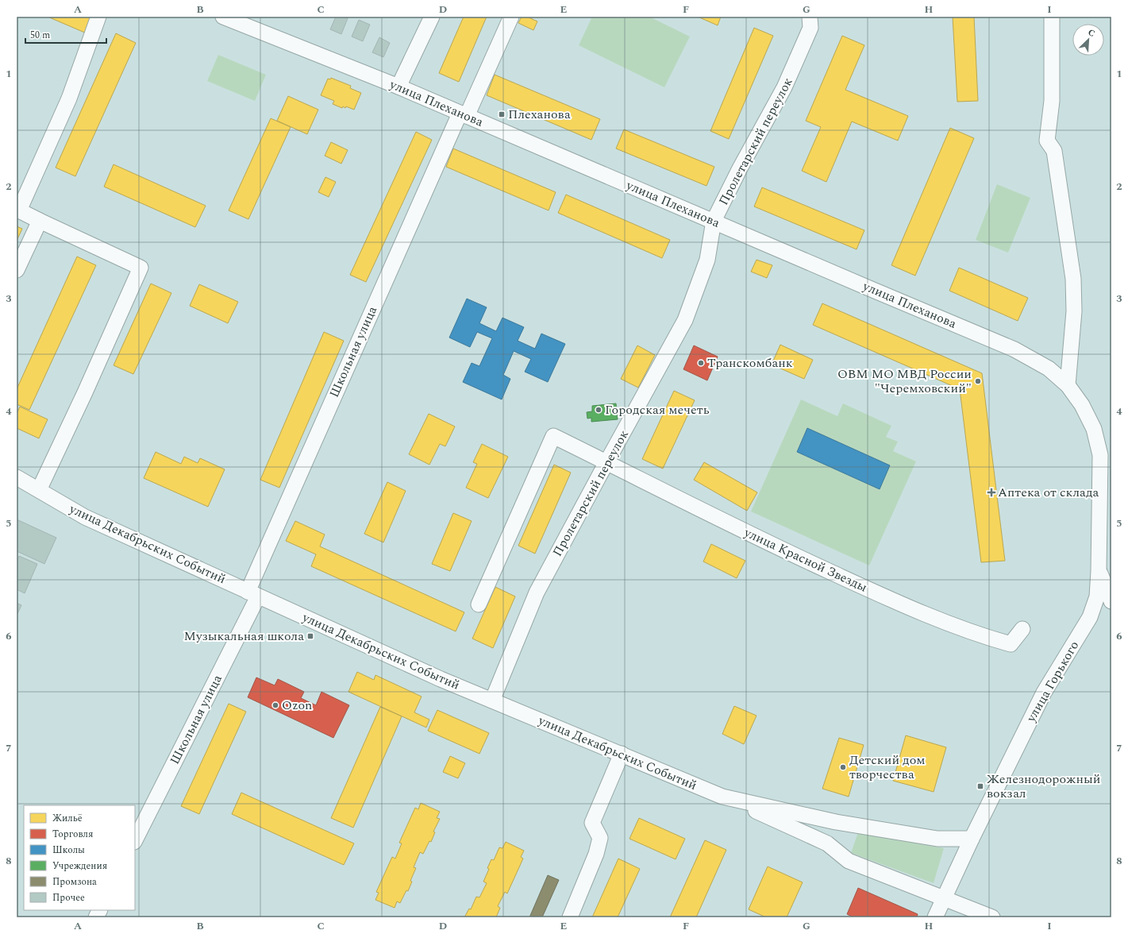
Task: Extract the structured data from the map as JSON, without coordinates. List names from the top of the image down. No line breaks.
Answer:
{"streets":{"street":["улица Плеханова","Пролетарский переулок","Школьная улица","улица Декабрьских Событий","улица Красной Звезды","улица Горького"]},"crossings":[["улица Плеханова","Пролетарский переулок"],["улица Плеханова","Школьная улица"],["улица Плеханова","улица Горького"],["Пролетарский переулок","улица Декабрьских Событий"],["Пролетарский переулок","улица Красной Звезды"],["Школьная улица","улица Декабрьских Событий"],["улица Декабрьских Событий","улица Горького"]],"places":{"transit":["Плеханова","Музыкальная школа","Железнодорожный вокзал"],"other":["Транскомбанк","ОВМ МО МВД России \"Черемховский\"","Городская мечеть","Ozon","Детский дом творчества"],"health":["Аптека от склада"]},"legend":["Жильё","Торговля","Школы","Учреждения","Промзона","Прочее"],"scale_bar":"50 m","north":"top right","grid":{"columns":["A","B","C","D","E","F","G","H","I"],"rows":["1","2","3","4","5","6","7","8"]}}
